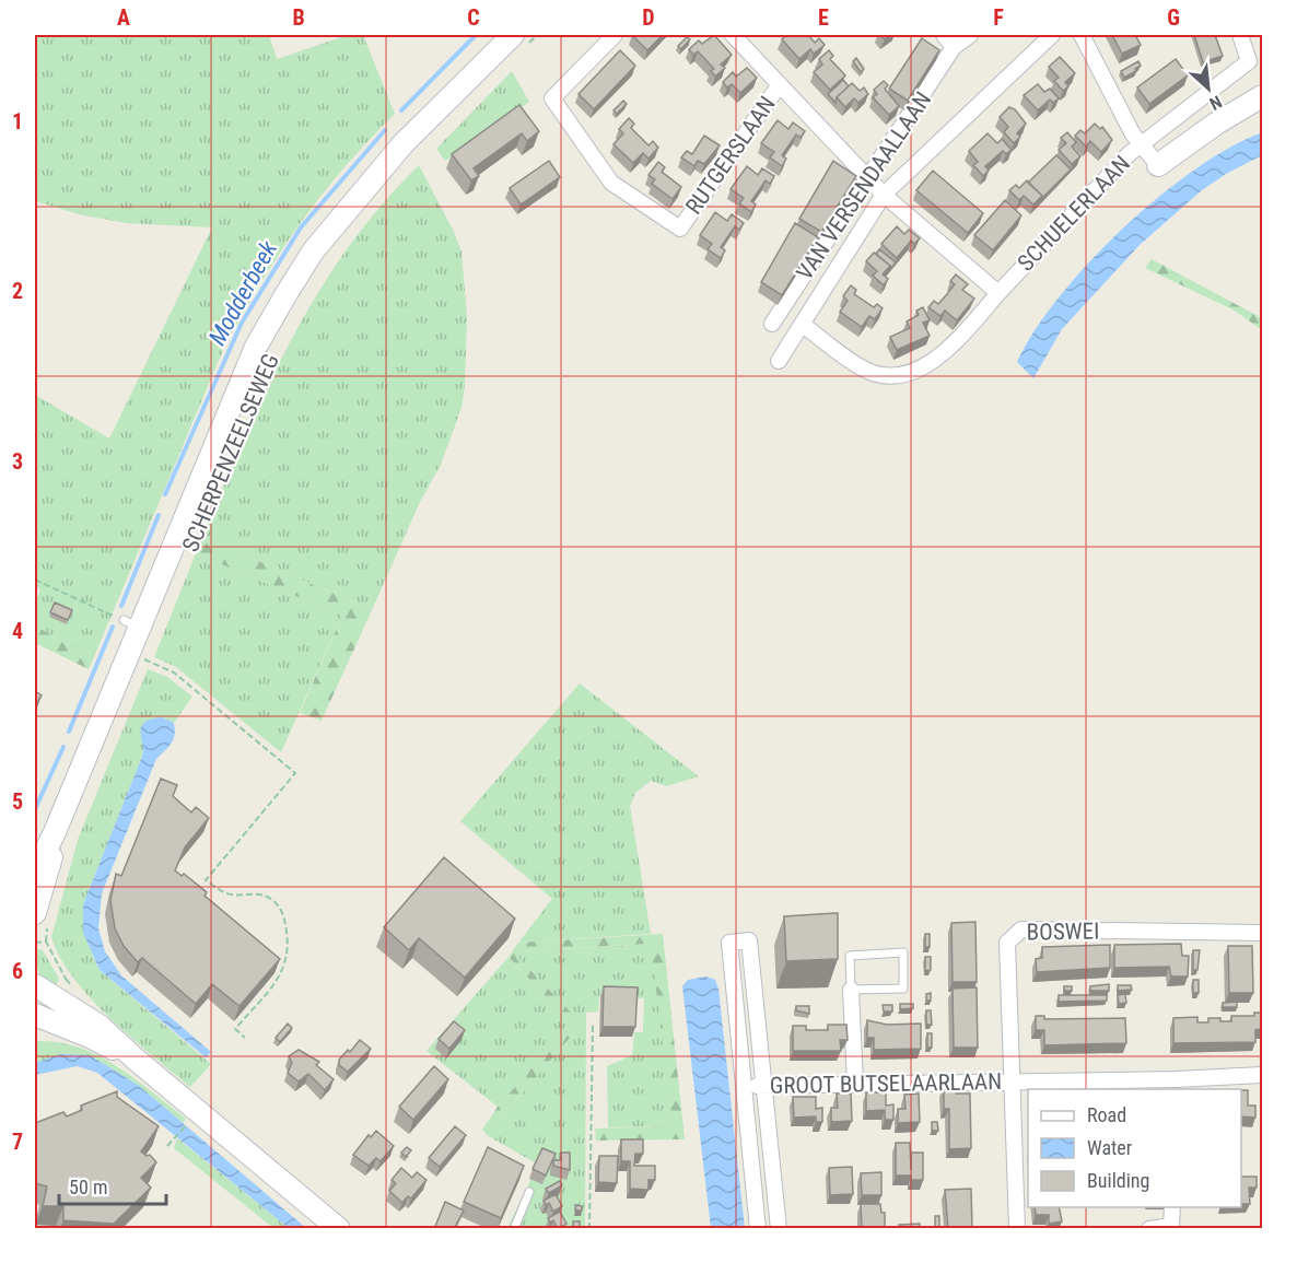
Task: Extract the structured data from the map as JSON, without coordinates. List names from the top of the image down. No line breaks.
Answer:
{"streets":{"main road":["SCHERPENZEELSEWEG"],"street":["RUTGERSLAAN","VAN VERSENDAALLAAN","SCHUELERLAAN","BOSWEI","GROOT BUTSELAARLAAN"]},"crossings":[["VAN VERSENDAALLAAN","SCHUELERLAAN"],["BOSWEI","GROOT BUTSELAARLAAN"]],"water":["Modderbeek"],"legend":["Road","Water","Building"],"scale_bar":"50 m","north":"bottom right","grid":{"columns":["A","B","C","D","E","F","G"],"rows":["1","2","3","4","5","6","7"]}}
